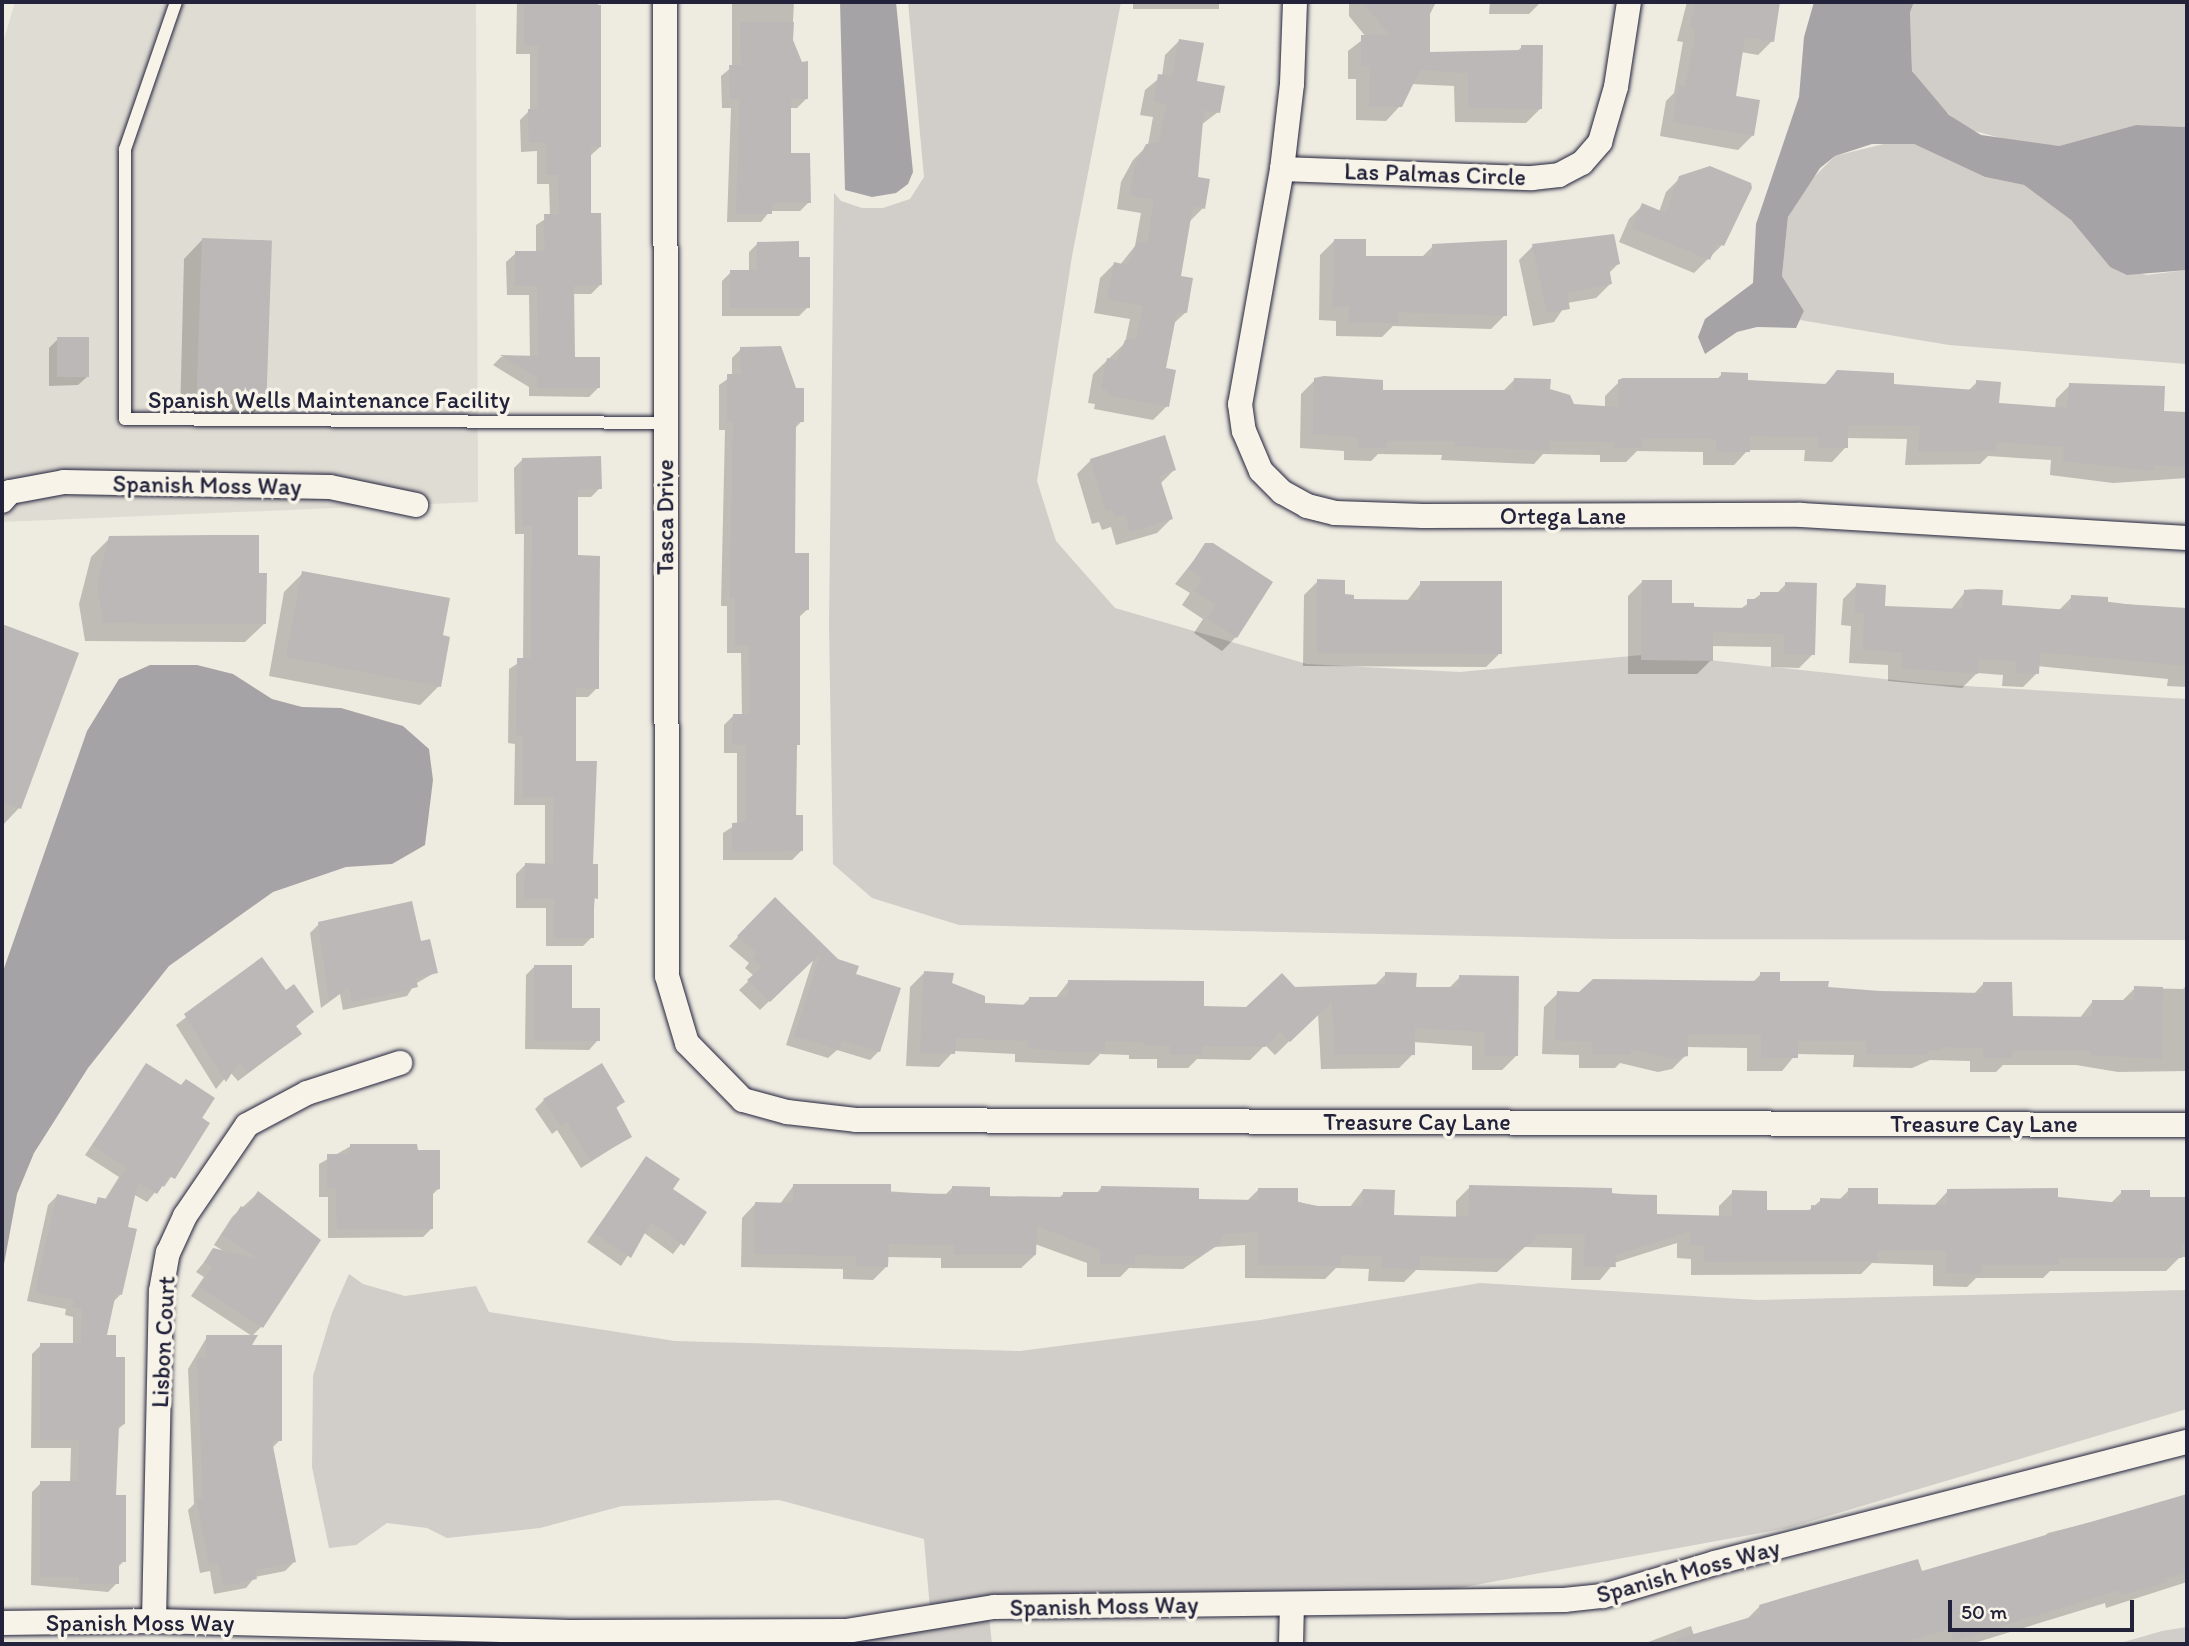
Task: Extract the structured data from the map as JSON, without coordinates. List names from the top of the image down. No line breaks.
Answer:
{"streets":{"street":["Las Palmas Circle","Spanish Moss Way","Ortega Lane","Tasca Drive","Treasure Cay Lane","Lisbon Court"],"lane":["Spanish Wells Maintenance Facility"]},"crossings":[["Las Palmas Circle","Ortega Lane"],["Spanish Wells Maintenance Facility","Tasca Drive"],["Spanish Moss Way","Lisbon Court"],["Tasca Drive","Treasure Cay Lane"]],"scale_bar":"50 m"}
